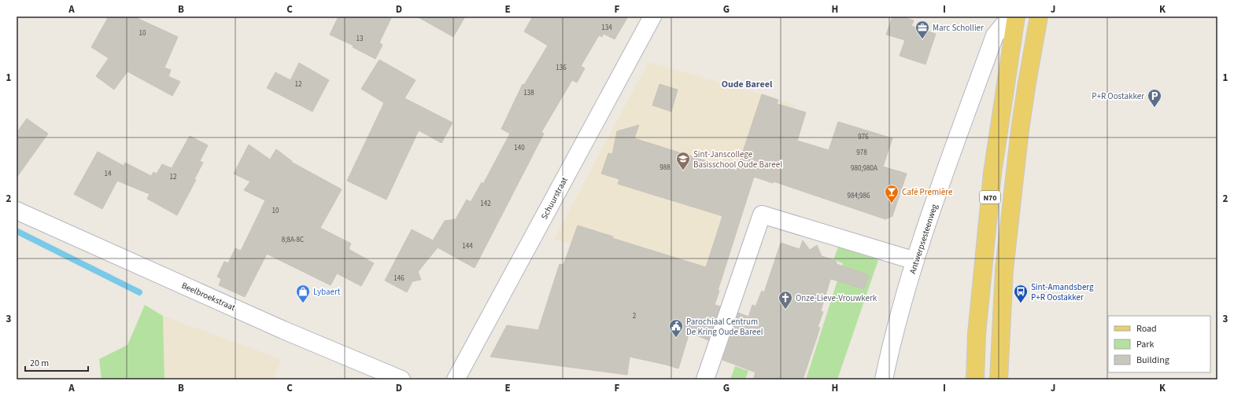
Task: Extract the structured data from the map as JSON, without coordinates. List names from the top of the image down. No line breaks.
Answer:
{"streets":{"main road":["N70"],"street":["Schuurstraat","Antwerpsesteenweg","Beelbroekstraat"]},"districts":["Oude Bareel"],"places":{"office":["Marc Schollier"],"parking":["P+R Oostakker"],"school or university":["Sint-Janscollege Basisschool Oude Bareel"],"bar":["Café Première"],"shop":["Lybaert"],"bus stop":["Sint-Amandsberg P+R Oostakker"],"church":["Onze-Lieve-Vrouwkerk"],"public building":["Parochiaal Centrum De Kring Oude Bareel"]},"house_numbers":["134","10","13","136","12","138","976","140","978","988","980;980A","14","12","984;986","142","10","8;8A-8C","144","146","2"],"legend":["Road","Park","Building"],"scale_bar":"20 m","grid":{"columns":["A","B","C","D","E","F","G","H","I","J","K"],"rows":["1","2","3"]}}
